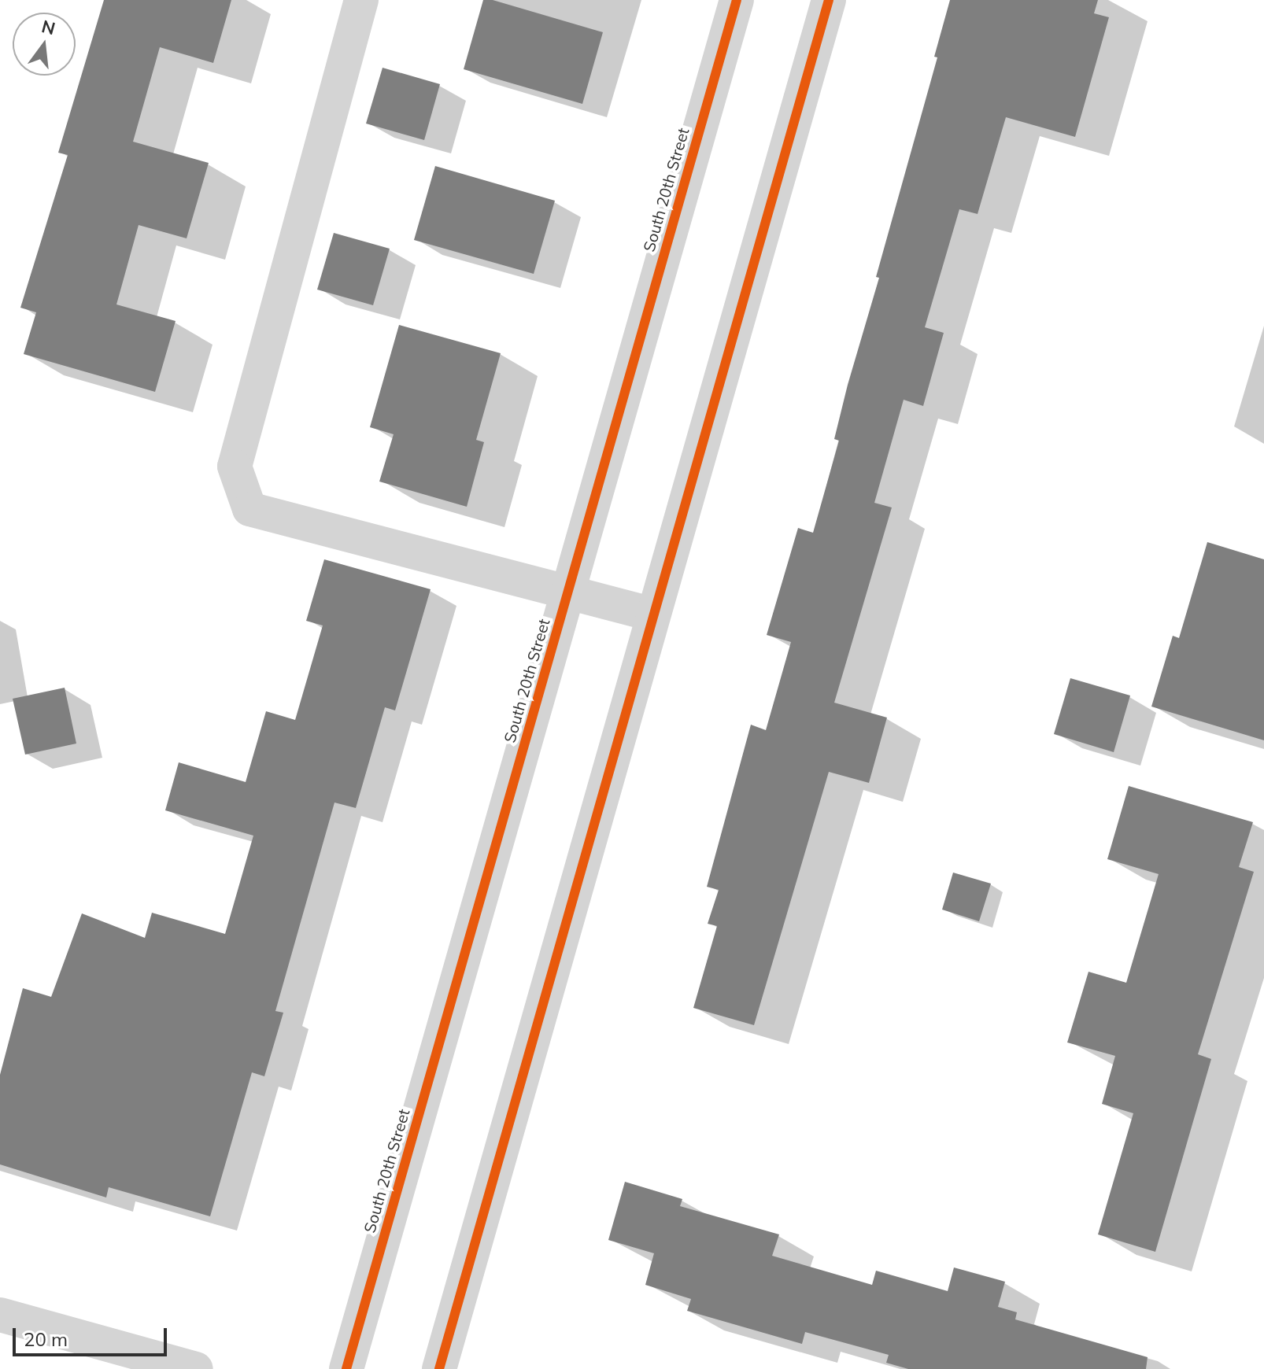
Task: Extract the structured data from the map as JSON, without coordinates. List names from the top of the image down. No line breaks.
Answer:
{"streets":{"street":["South 20th Street"]},"scale_bar":"20 m","north":"top"}
